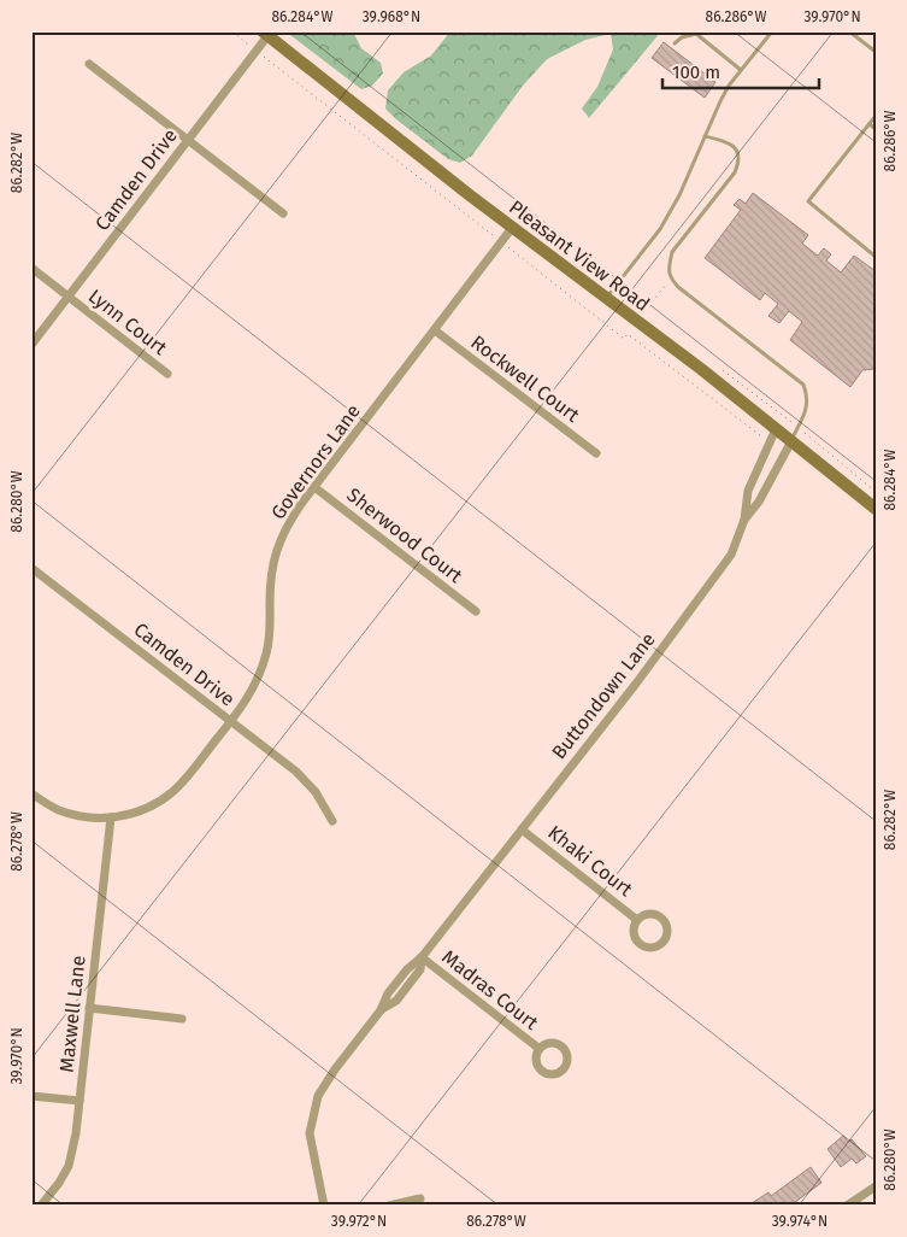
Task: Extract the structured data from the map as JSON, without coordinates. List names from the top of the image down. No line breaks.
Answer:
{"streets":{"main road":["Pleasant View Road"],"street":["Camden Drive","Lynn Court","Rockwell Court","Governors Lane","Sherwood Court","Buttondown Lane","Khaki Court","Madras Court","Maxwell Lane"]},"crossings":[["Camden Drive","Pleasant View Road"],["Camden Drive","Lynn Court"],["Camden Drive","Governors Lane"],["Pleasant View Road","Governors Lane"],["Pleasant View Road","Buttondown Lane"],["Rockwell Court","Governors Lane"],["Governors Lane","Sherwood Court"],["Governors Lane","Maxwell Lane"],["Buttondown Lane","Khaki Court"],["Buttondown Lane","Madras Court"]],"scale_bar":"100 m","coordinates":["86.284°W","39.968°N","86.286°W","39.970°N","86.282°W","86.280°W","86.278°W","39.972°N","39.974°N"]}
